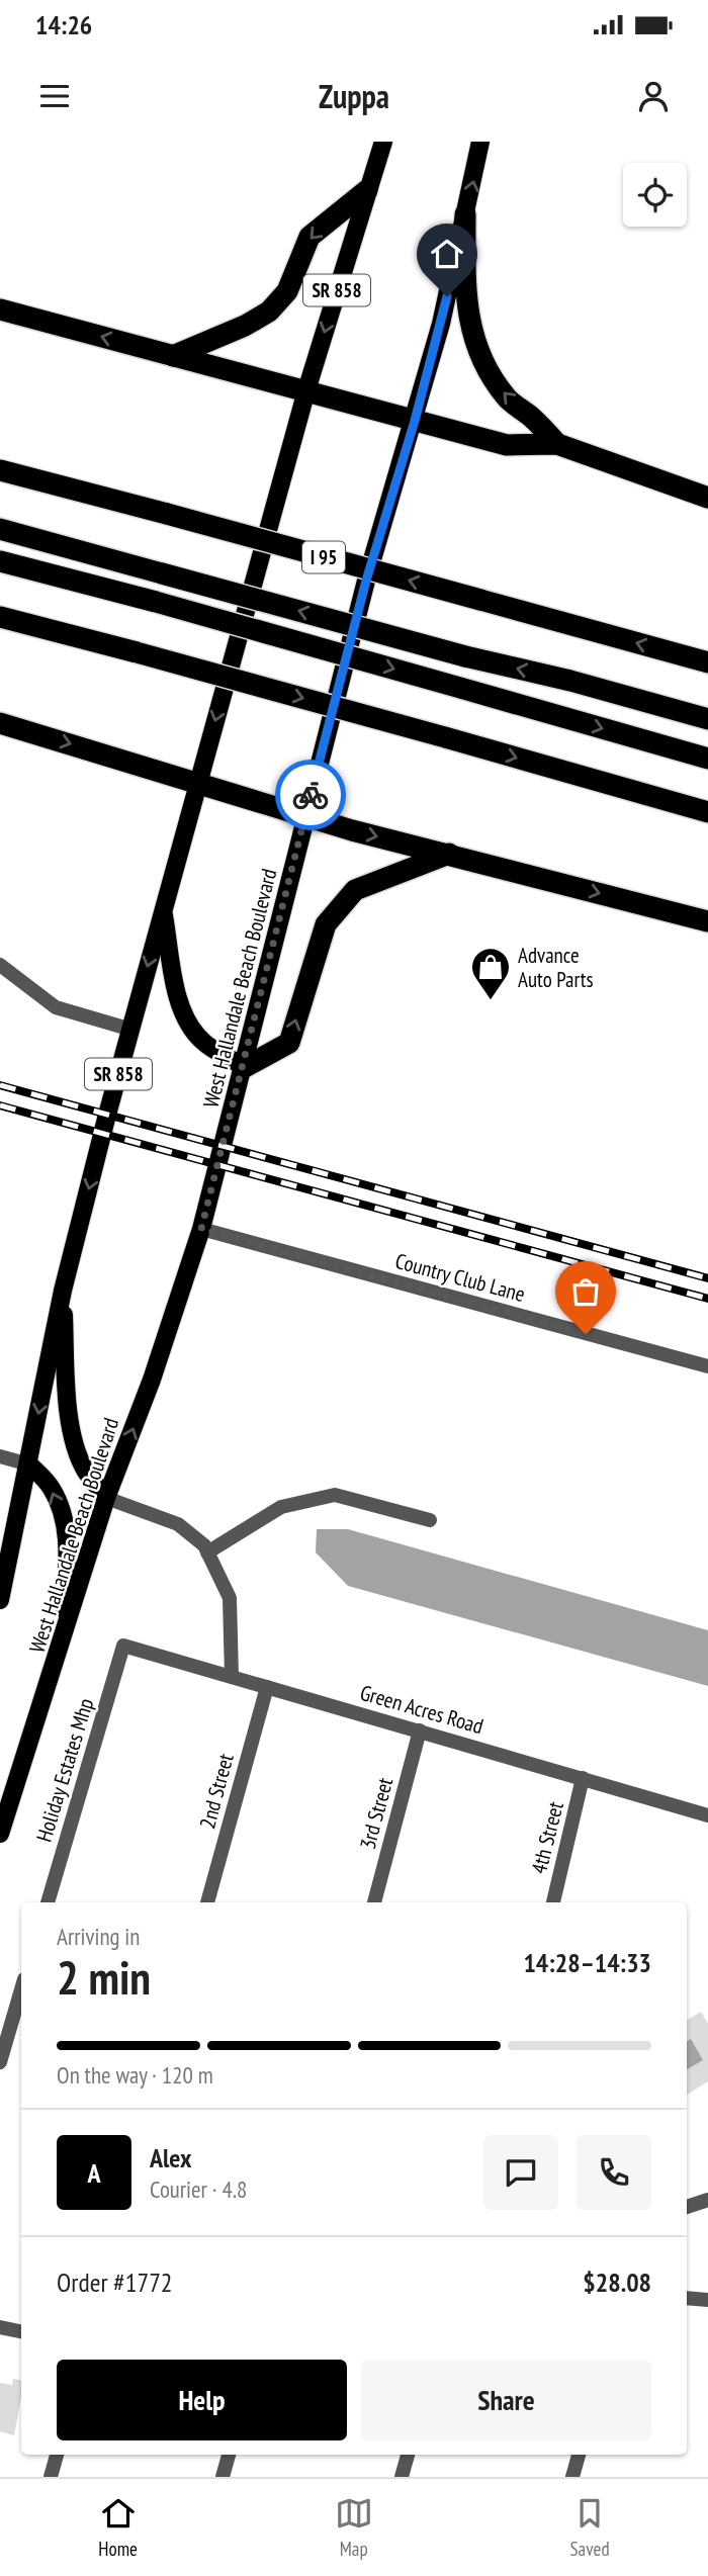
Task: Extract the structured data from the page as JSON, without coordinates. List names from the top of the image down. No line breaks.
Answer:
{"streets":{"highway":["I 95"],"main road":["SR 858","West Hallandale Beach Boulevard"],"street":["Country Club Lane","Green Acres Road","Holiday Estates Mhp","2nd Street","3rd Street","4th Street"]},"crossings":[["West Hallandale Beach Boulevard","Country Club Lane"],["Green Acres Road","Holiday Estates Mhp"],["Green Acres Road","2nd Street"],["Green Acres Road","3rd Street"],["Green Acres Road","4th Street"]],"places":{"shop":["Advance Auto Parts"]},"page":{"status":"14:26","header":"Zuppa","heading":["2 min","Arriving in","14:28–14:33"],"panel":["Alex","Courier · 4.8","Order #1772","$28.08"],"bar":"On the way · 120 m","round":"A","buttons":["Help","Share"],"tabs":["Home","Map","Saved"]}}
